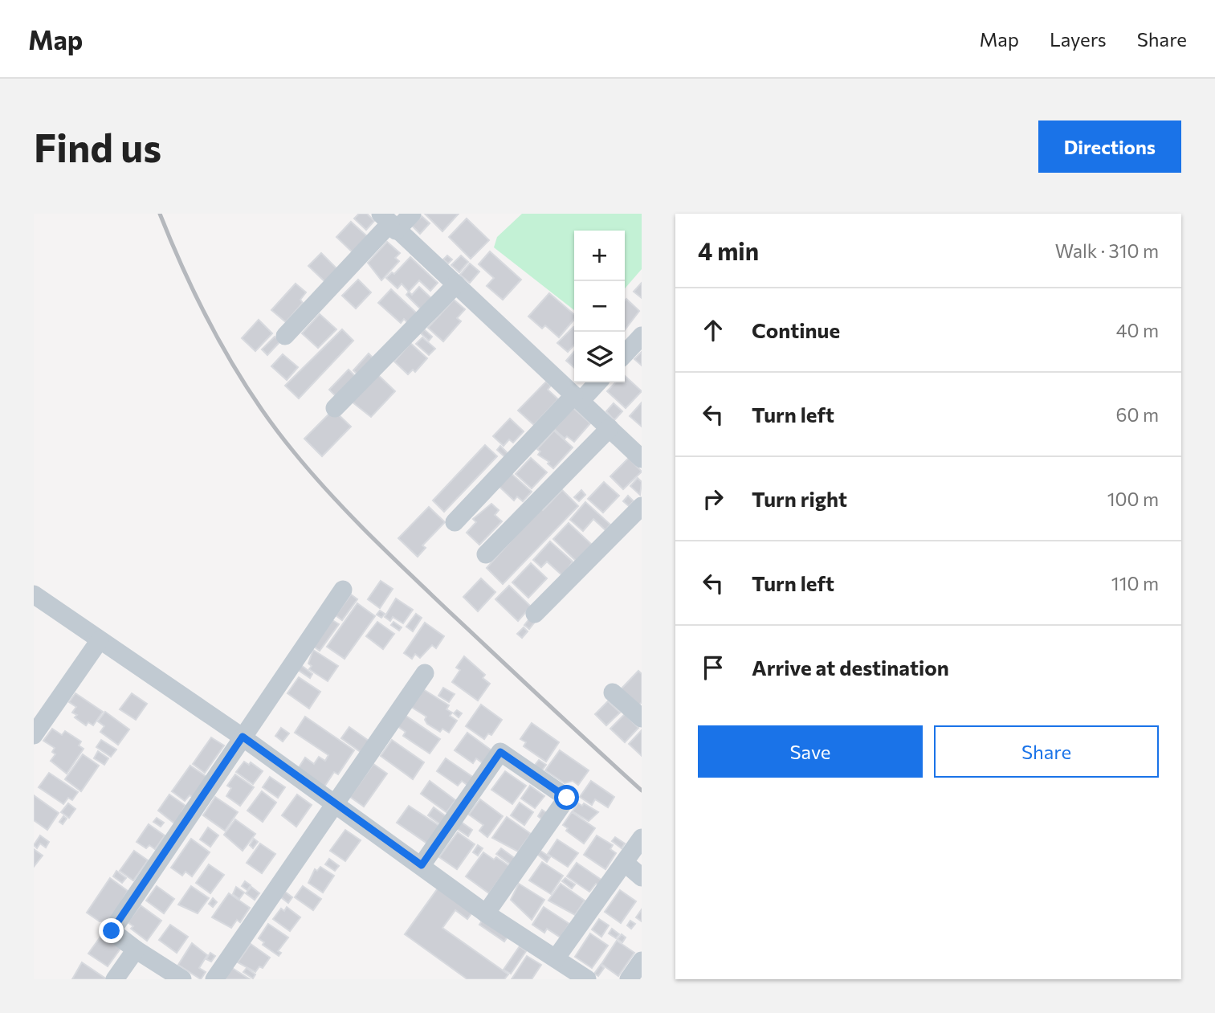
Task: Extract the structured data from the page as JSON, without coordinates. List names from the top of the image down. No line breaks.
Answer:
{"page":{"header":"Map","nav":["Map","Layers","Share"],"buttons":["Directions",["Save","Share"]],"title":"Find us","heading":["4 min","Walk · 310 m"],"map_buttons":["+","−"],"list":[["Continue","40 m"],["Turn left","60 m"],["Turn right","100 m"],["Turn left","110 m"],"Arrive at destination"]}}
